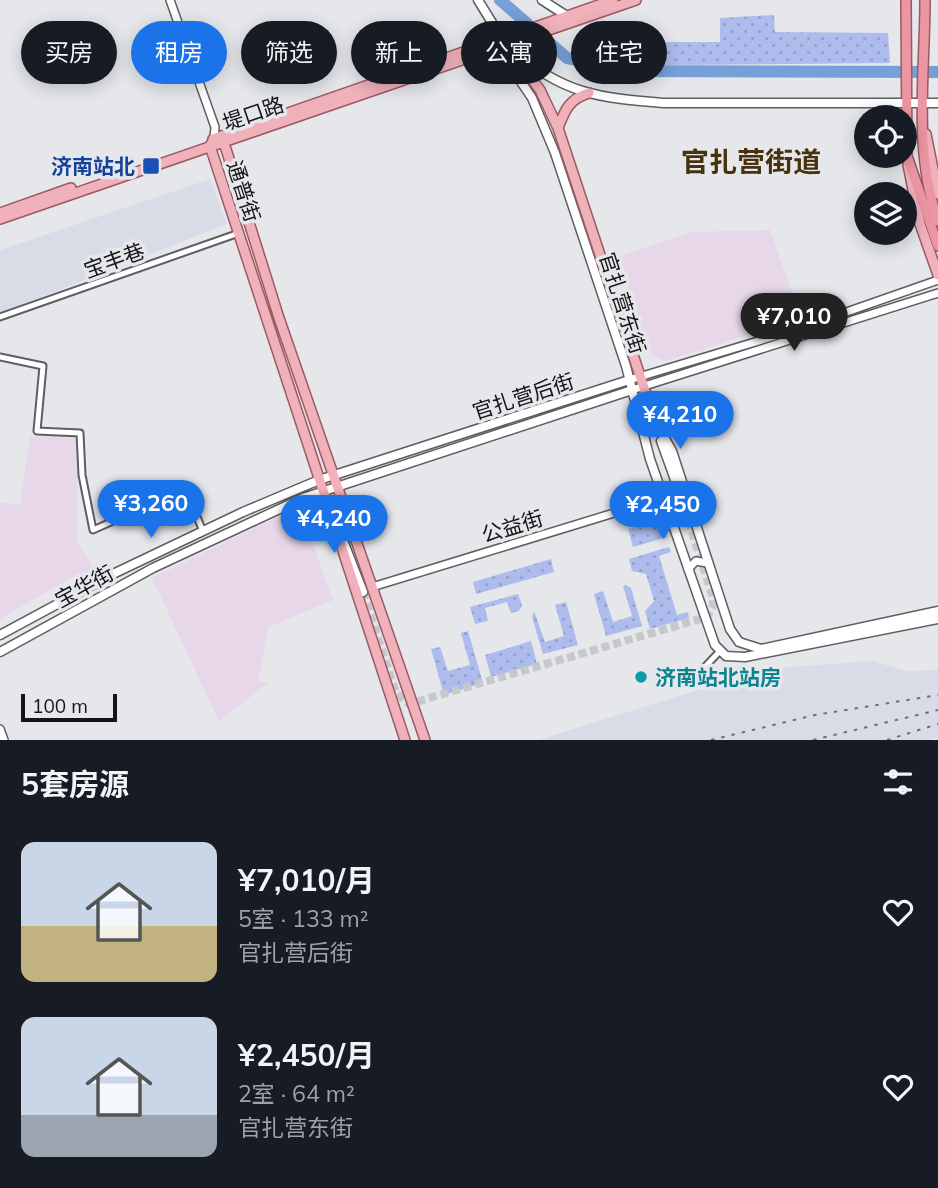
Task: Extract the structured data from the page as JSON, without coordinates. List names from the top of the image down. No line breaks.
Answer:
{"streets":{"main road":["堤口路","通普街","官扎营东街","官扎营后街","宝华街"],"street":["宝丰巷","公益街"]},"crossings":[["堤口路","通普街"],["通普街","宝丰巷"],["通普街","官扎营后街"],["通普街","公益街"],["通普街","宝华街"],["官扎营东街","官扎营后街"],["官扎营东街","公益街"],["官扎营后街","宝华街"]],"districts":["官扎营街道"],"places":{"transit":["济南站北"],"other":["济南站北站房"]},"scale_bar":"100 m","page":{"chip":["买房","租房","筛选","新上","公寓","住宅"],"price":["¥7,010","¥4,210","¥3,260","¥2,450","¥4,240"],"scale":"100 m","heading":"5套房源","list":[{"name":"¥7,010/月","note":"5室 · 133 m² · 官扎营后街"},{"name":"¥2,450/月","note":"2室 · 64 m² · 官扎营东街"}]}}
